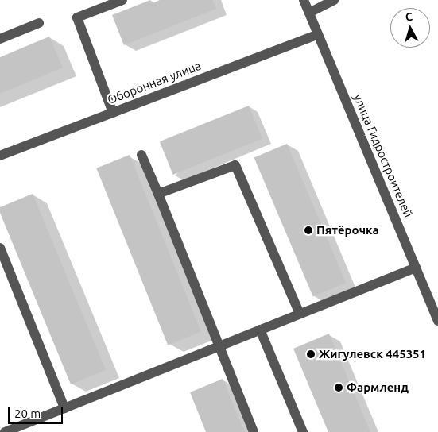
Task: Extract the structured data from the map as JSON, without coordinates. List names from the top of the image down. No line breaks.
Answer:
{"streets":{"street":["Оборонная улица","улица Гидростроителей"]},"crossings":[["Оборонная улица","улица Гидростроителей"]],"places":["Пятёрочка","Жигулевск 445351","Фармленд"],"scale_bar":"20 m","north":"top"}
